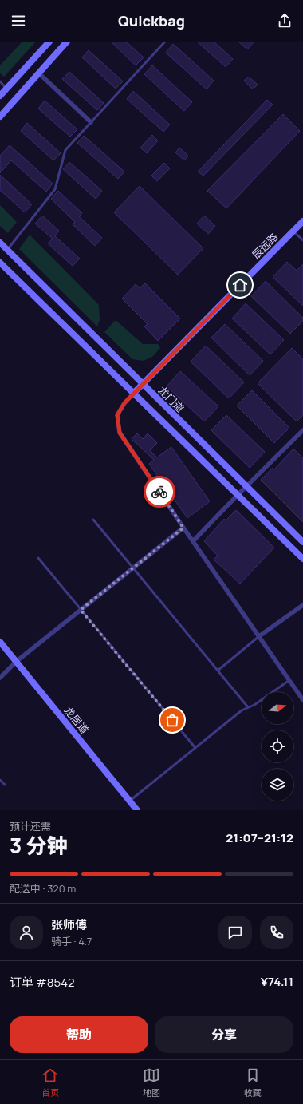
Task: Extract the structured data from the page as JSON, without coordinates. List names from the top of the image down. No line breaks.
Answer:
{"streets":{"main road":["辰远路","龙门道","龙居道"]},"crossings":[["辰远路","龙门道"]],"north":"right","page":{"header":"Quickbag","heading":["3 分钟","预计还需","21:07–21:12"],"panel":["张师傅","骑手 · 4.7","订单 #8542","¥74.11"],"bar":"配送中 · 320 m","buttons":["帮助","分享"],"tabs":["首页","地图","收藏"]}}
